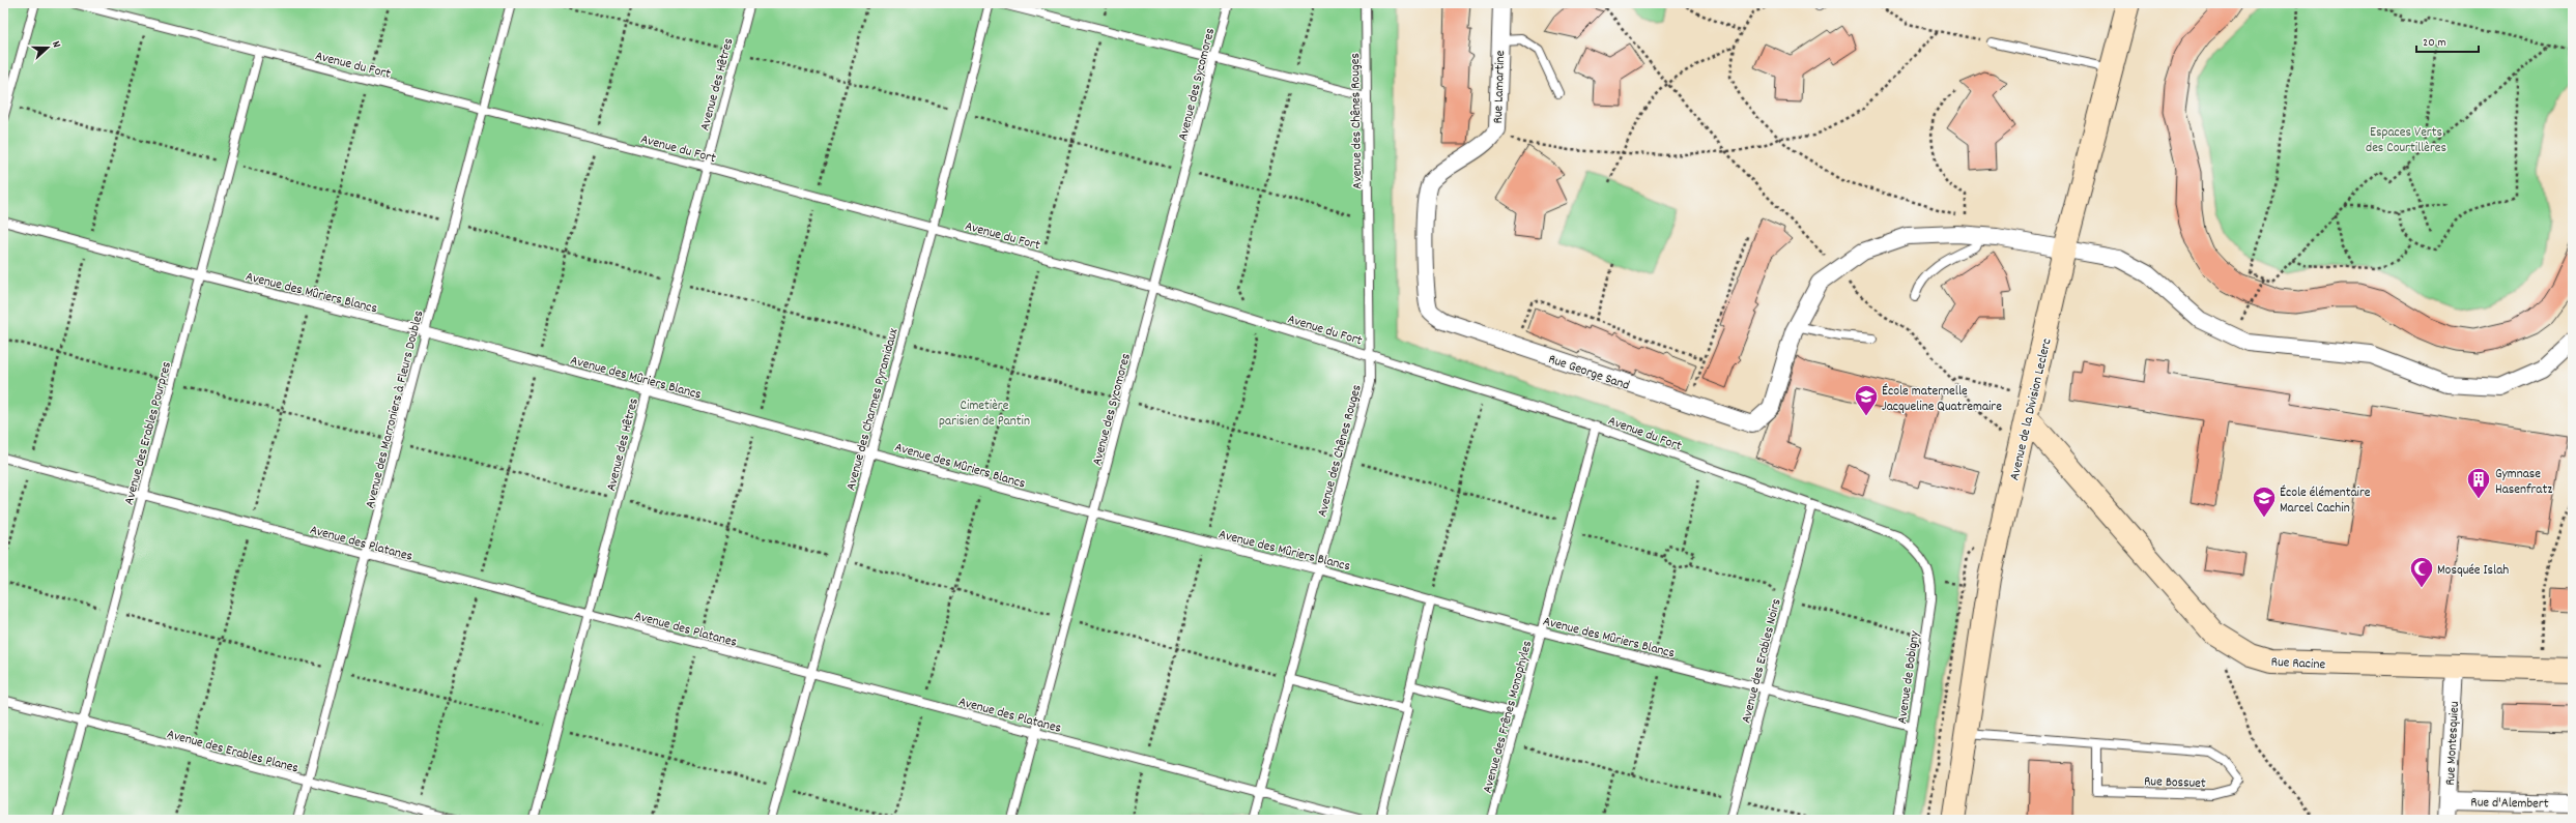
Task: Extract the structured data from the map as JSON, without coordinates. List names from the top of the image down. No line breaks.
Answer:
{"streets":{"main road":["Avenue de la Division Leclerc","Rue Racine"],"street":["Rue Lamartine","Rue George Sand","Rue Montesquieu","Rue d'Alembert"],"lane":["Avenue du Fort","Avenue des Hêtres","Avenue des Sycomores","Avenue des Chênes Rouges","Avenue des Mûriers Blancs","Avenue des Marroniers à Fleurs Doubles","Avenue des Charmes Pyramidaux","Avenue des Erables Pourpres","Avenue des Platanes","Avenue des Erables Noirs","Avenue de Bobigny","Avenue des Frênes Monophyles","Avenue des Erables Planes","Rue Bossuet"]},"crossings":[["Avenue du Fort","Avenue des Hêtres"],["Avenue du Fort","Avenue des Sycomores"],["Avenue du Fort","Avenue des Chênes Rouges"],["Avenue du Fort","Avenue des Marroniers à Fleurs Doubles"],["Avenue du Fort","Avenue des Charmes Pyramidaux"],["Avenue du Fort","Avenue des Erables Pourpres"],["Avenue du Fort","Avenue des Erables Noirs"],["Avenue du Fort","Avenue de Bobigny"],["Avenue du Fort","Avenue des Frênes Monophyles"],["Avenue des Hêtres","Avenue des Mûriers Blancs"],["Avenue des Hêtres","Avenue des Platanes"],["Avenue des Sycomores","Avenue des Mûriers Blancs"],["Avenue des Sycomores","Avenue des Platanes"],["Rue Lamartine","Rue George Sand"],["Avenue des Chênes Rouges","Avenue des Mûriers Blancs"],["Avenue des Chênes Rouges","Avenue des Platanes"],["Avenue des Mûriers Blancs","Avenue des Marroniers à Fleurs Doubles"],["Avenue des Mûriers Blancs","Avenue des Charmes Pyramidaux"],["Avenue des Mûriers Blancs","Avenue des Erables Pourpres"],["Avenue des Mûriers Blancs","Avenue des Erables Noirs"],["Avenue des Mûriers Blancs","Avenue de Bobigny"],["Avenue des Mûriers Blancs","Avenue des Frênes Monophyles"],["Avenue des Marroniers à Fleurs Doubles","Avenue des Platanes"],["Avenue des Marroniers à Fleurs Doubles","Avenue des Erables Planes"],["Avenue des Charmes Pyramidaux","Avenue des Platanes"],["Avenue de la Division Leclerc","Rue Racine"],["Avenue de la Division Leclerc","Rue Bossuet"],["Avenue des Erables Pourpres","Avenue des Platanes"],["Avenue des Erables Pourpres","Avenue des Erables Planes"],["Rue Racine","Rue Montesquieu"],["Rue Montesquieu","Rue d'Alembert"]],"parks":["Espaces Verts des Courtillères","Cimetière parisien de Pantin"],"places":{"school or university":["École maternelle Jacqueline Quatremaire","École élémentaire Marcel Cachin"],"building":["Gymnase Hasenfratz"],"mosque":["Mosquée Islah"]},"scale_bar":"20 m","north":"right"}
